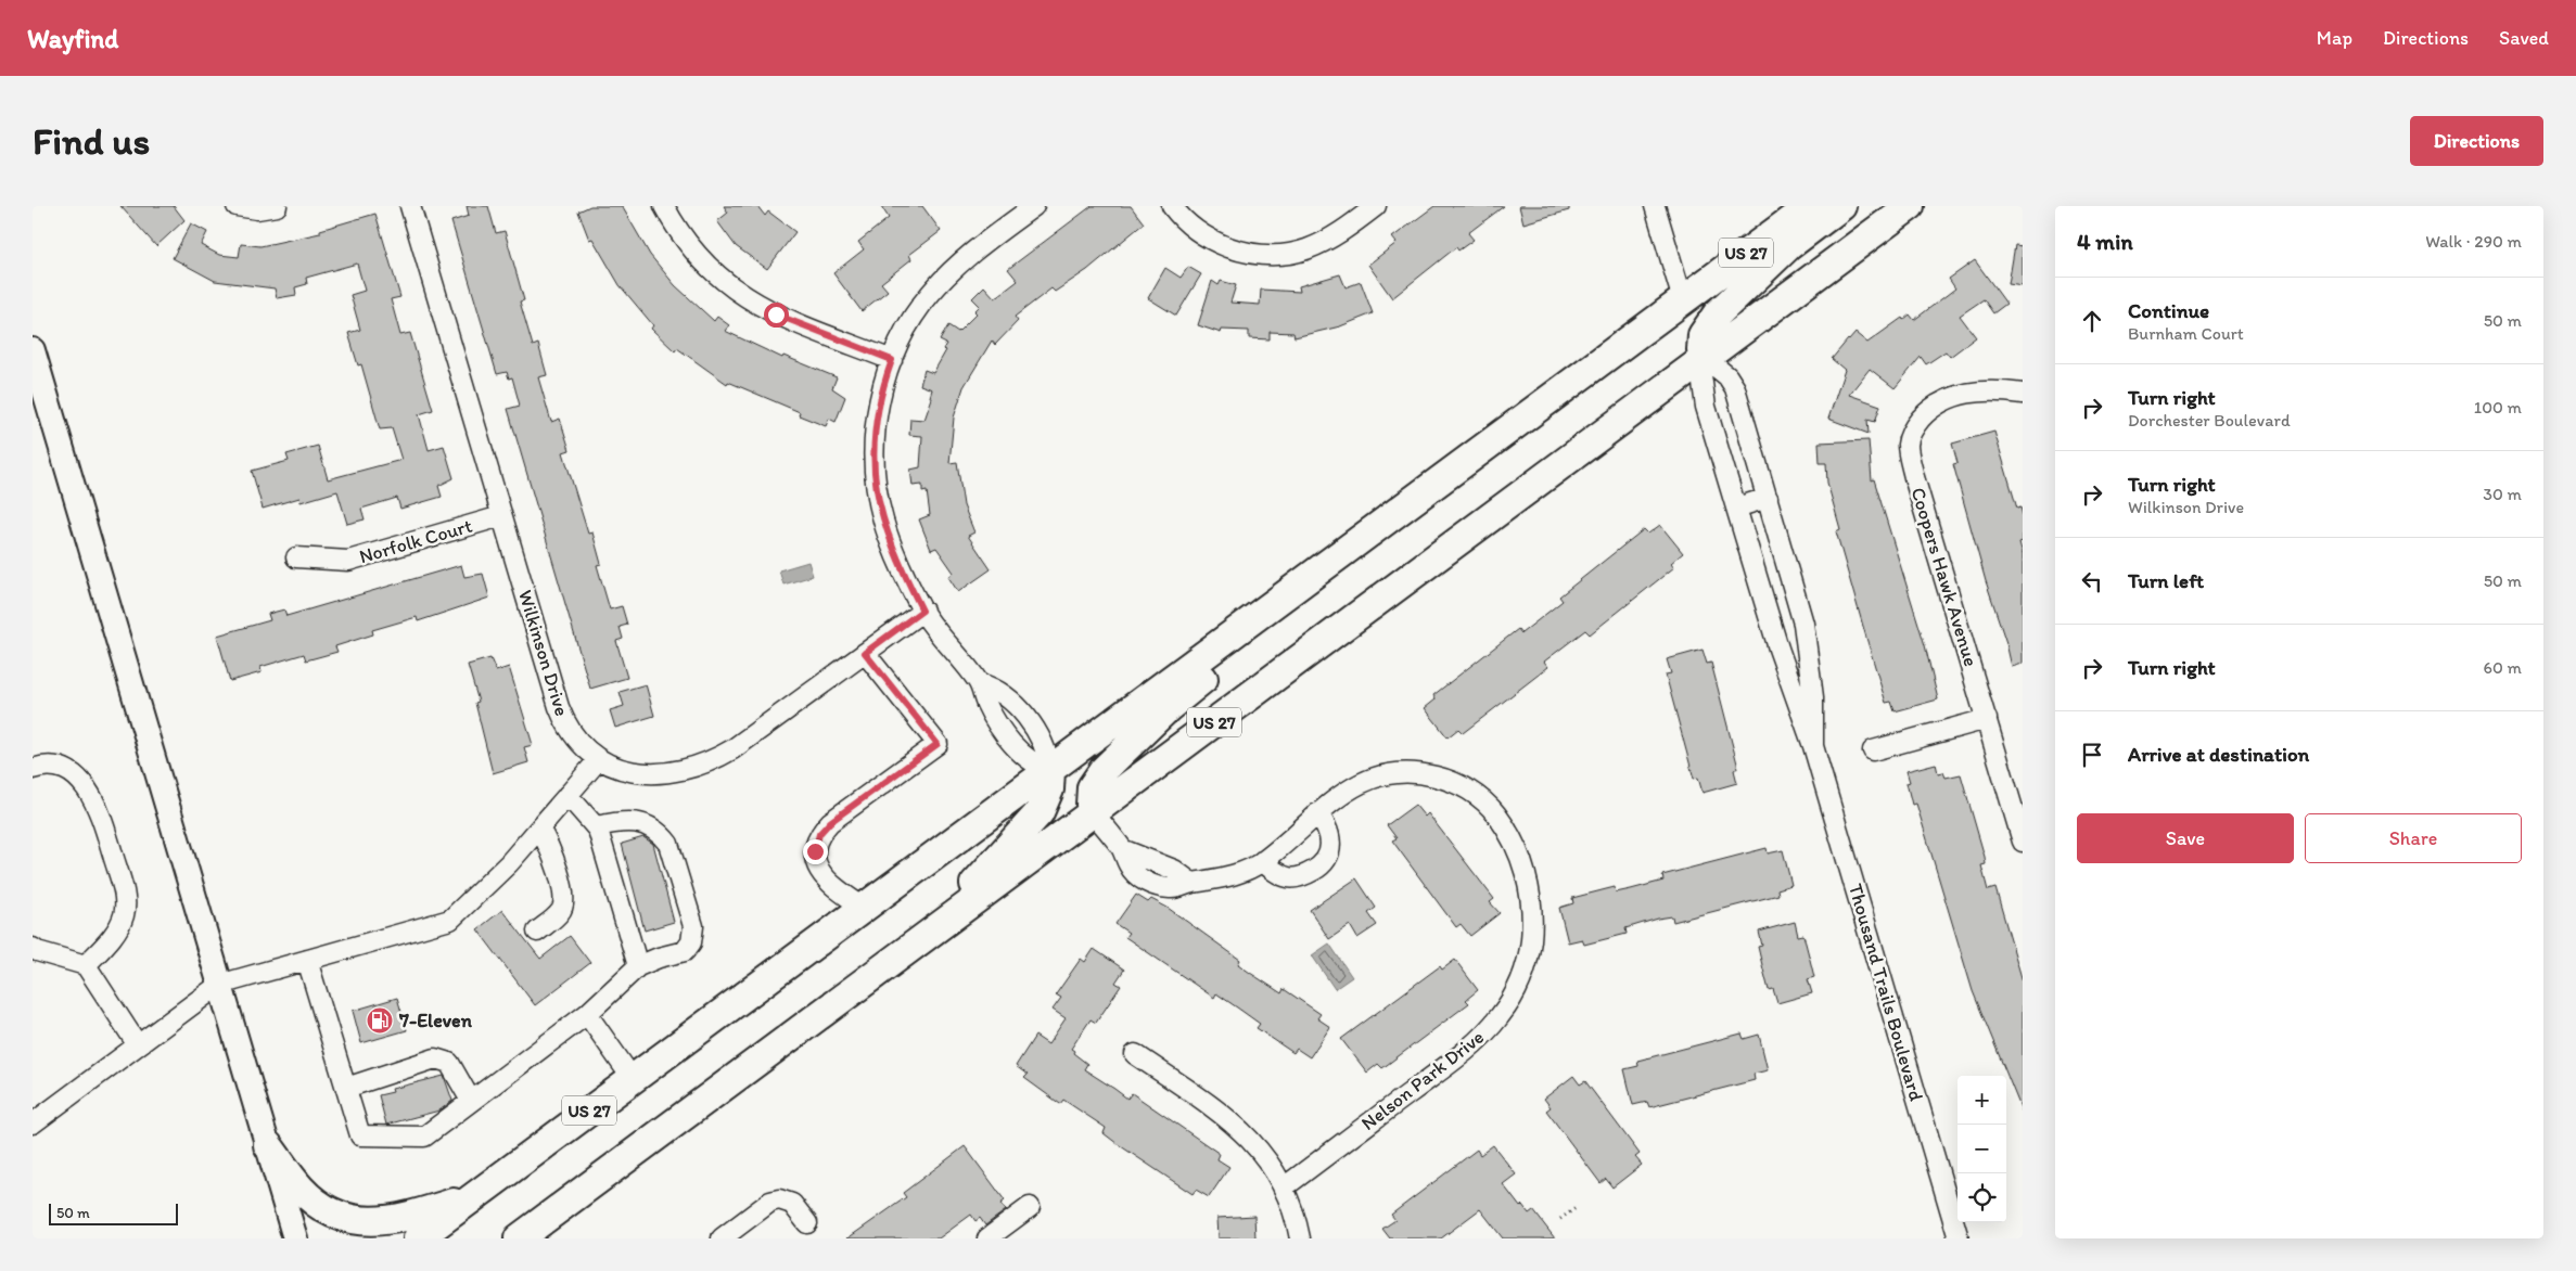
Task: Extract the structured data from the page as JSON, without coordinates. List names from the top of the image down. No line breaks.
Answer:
{"streets":{"highway":["US 27"],"street":["Norfolk Court","Coopers Hawk Avenue","Wilkinson Drive","Thousand Trails Boulevard","Nelson Park Drive"]},"crossings":[["US 27","Thousand Trails Boulevard"],["US 27","Nelson Park Drive"],["Norfolk Court","Wilkinson Drive"]],"places":{"fuel station":["7-Eleven"]},"scale_bar":"50 m","page":{"header":"Wayfind","nav":["Map","Directions","Saved"],"buttons":["Directions",["Save","Share"]],"title":"Find us","heading":["4 min","Walk · 290 m"],"list":[["Continue","Burnham Court","50 m"],["Turn right","Dorchester Boulevard","100 m"],["Turn right","Wilkinson Drive","30 m"],["Turn left","50 m"],["Turn right","60 m"],"Arrive at destination"],"map_buttons":["+","−"],"scale":"50 m"}}
